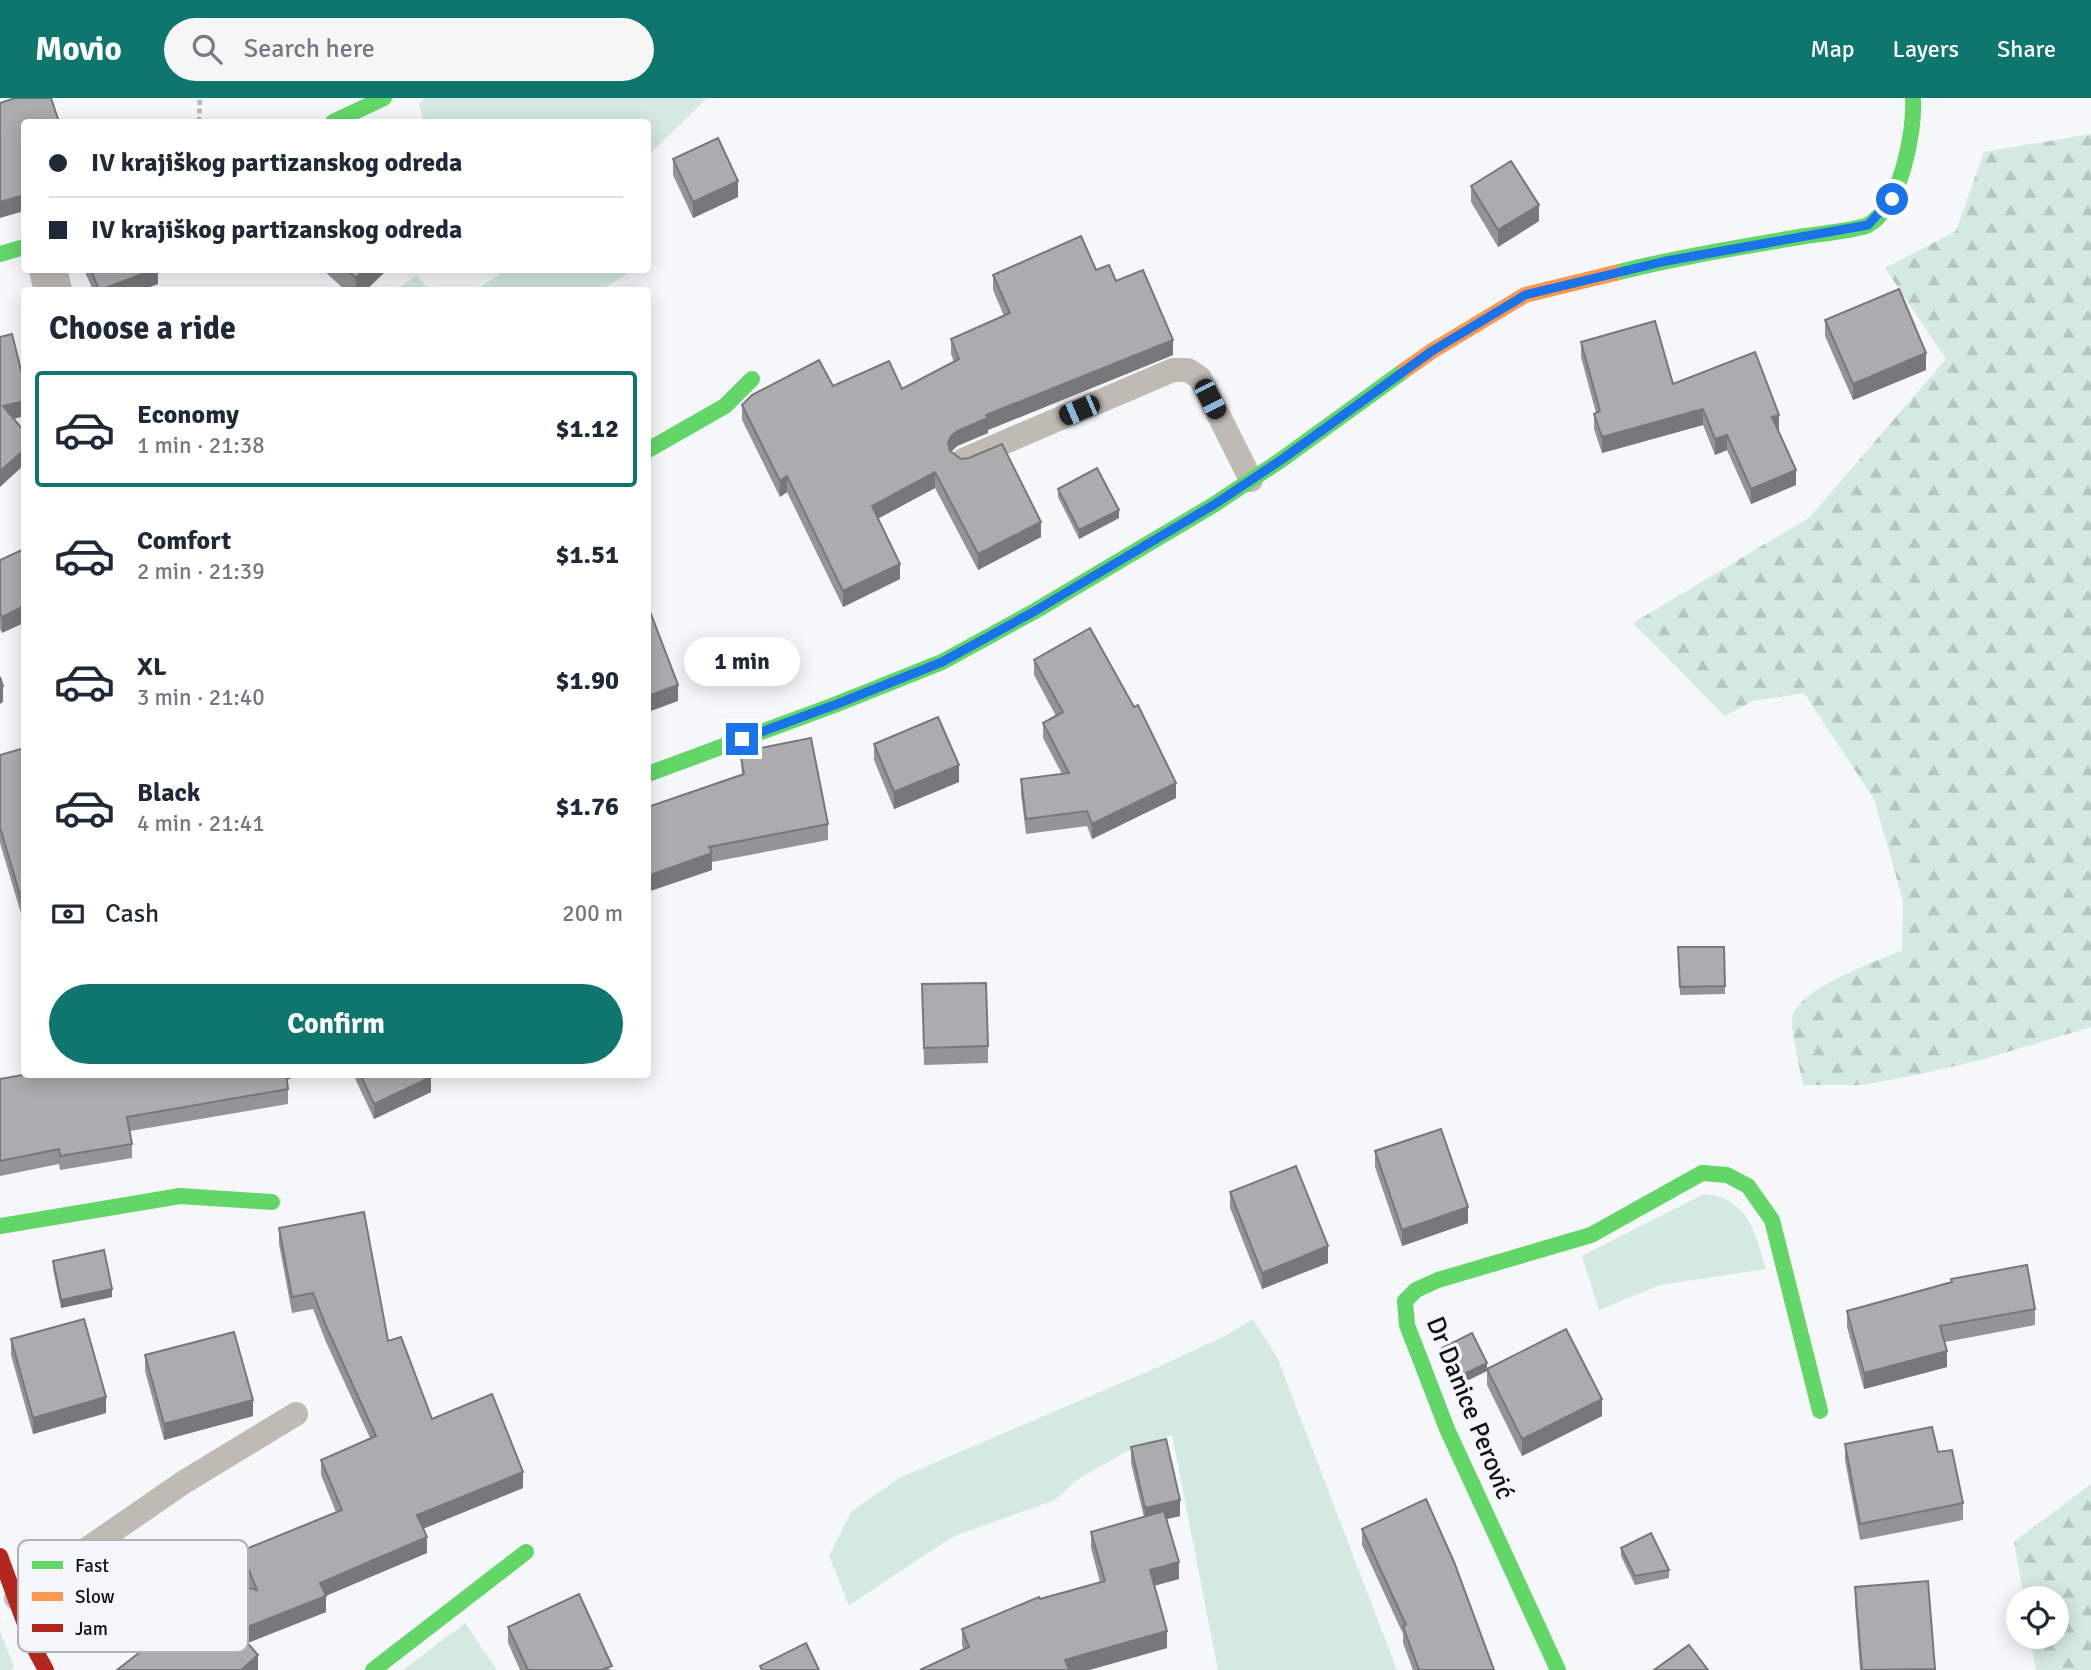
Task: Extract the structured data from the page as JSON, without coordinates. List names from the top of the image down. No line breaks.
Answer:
{"streets":{"street":["Dr Danice Perović"]},"legend":["Fast","Slow","Jam"],"page":{"header":"Movio","search":"Search here","nav":["Map","Layers","Share"],"banner":["IV krajiškog partizanskog odreda","IV krajiškog partizanskog odreda"],"heading":"Choose a ride","list":[{"name":"Economy","note":"1 min · 21:38","value":"$1.12"},{"name":"Comfort","note":"2 min · 21:39","value":"$1.51"},{"name":"XL","note":"3 min · 21:40","value":"$1.90"},{"name":"Black","note":"4 min · 21:41","value":"$1.76"}],"bubble":"1 min","pay":["Cash","200 m"],"buttons":"Confirm"}}
